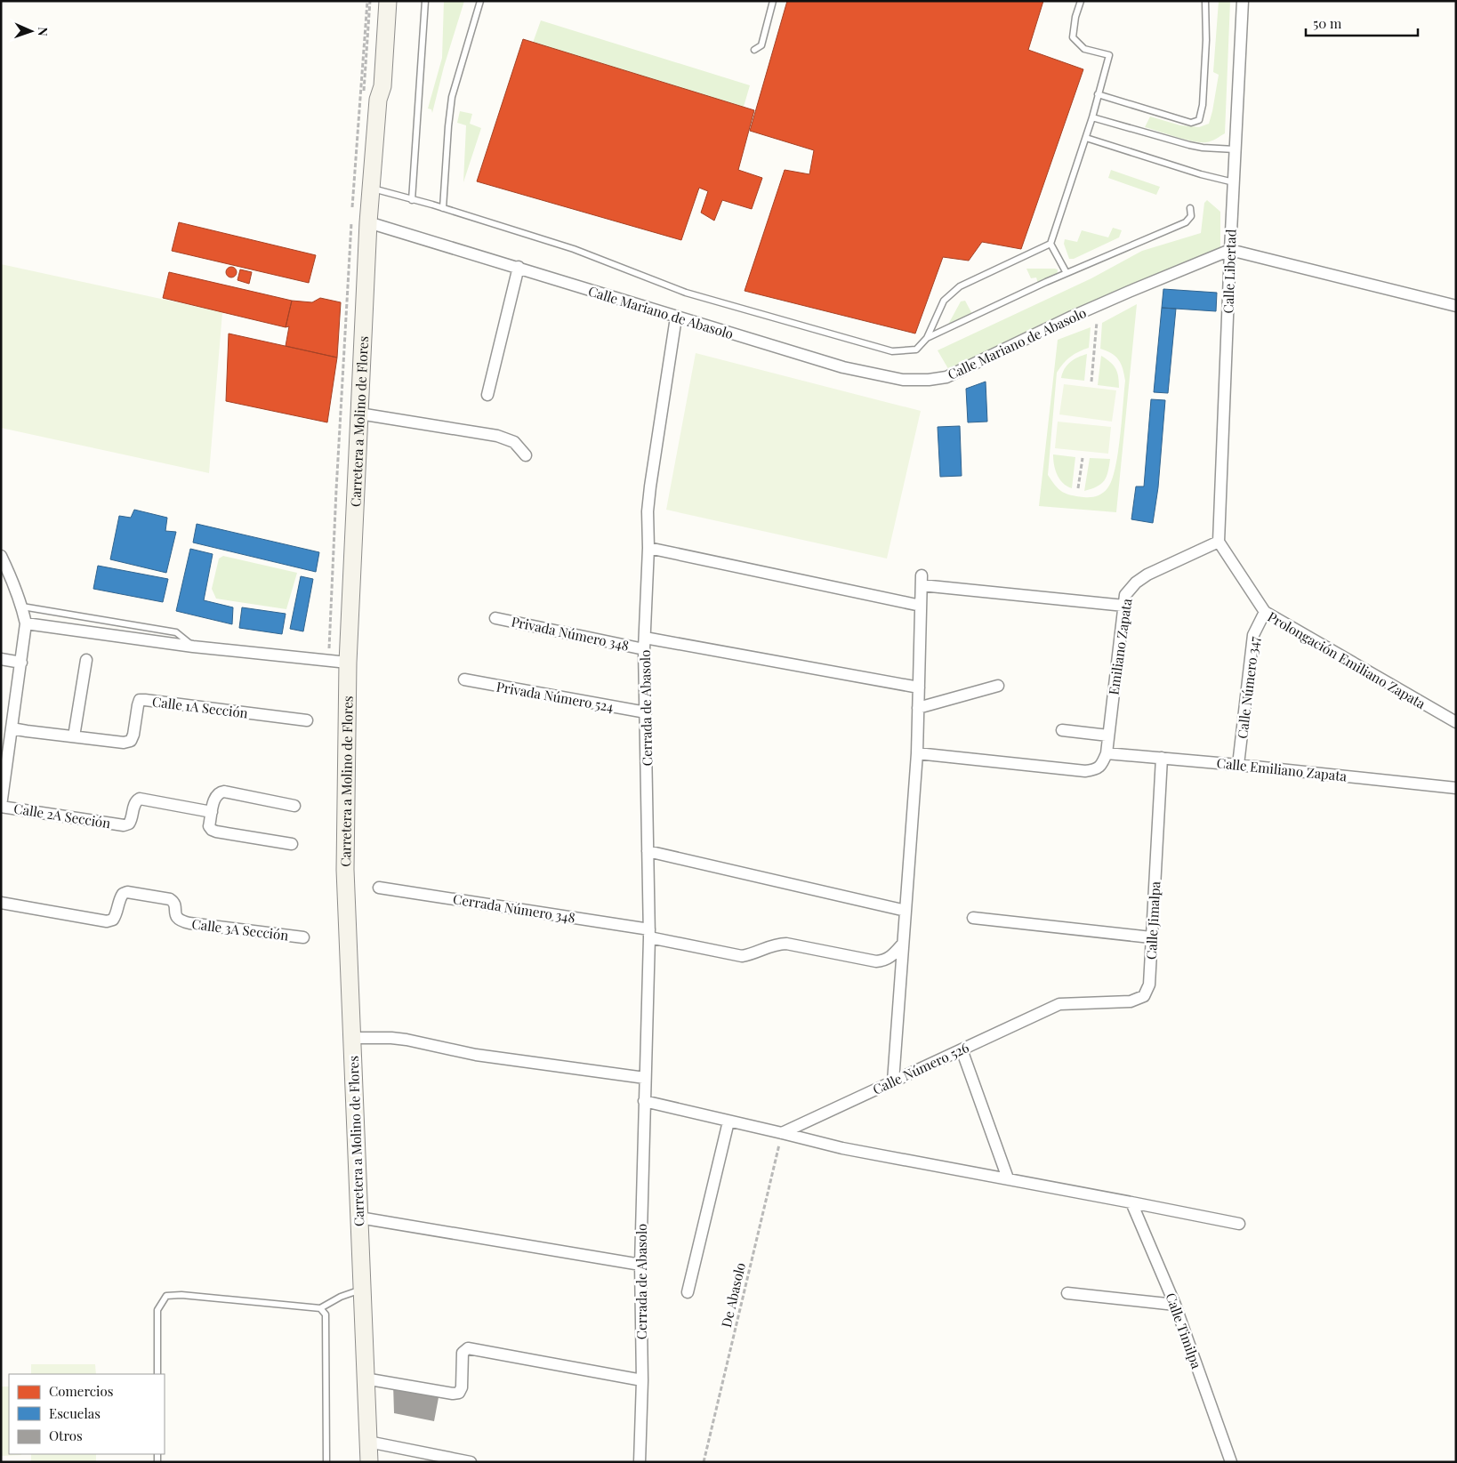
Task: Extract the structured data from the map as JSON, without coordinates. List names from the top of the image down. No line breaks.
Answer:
{"streets":{"main road":["Carretera a Molino de Flores"],"street":["Calle Libertad","Calle Mariano de Abasolo","Privada Número 348","Emiliano Zapata","Prolongación Emiliano Zapata","Calle Número 347","Privada Número 524","Calle 1A Sección","Cerrada de Abasolo","Calle Emiliano Zapata","Calle 2A Sección","Cerrada Número 348","Calle Jimalpa","Calle 3A Sección","Calle Número 526","Calle Timilpa"],"path":["De Abasolo"]},"crossings":[["Calle Libertad","Calle Mariano de Abasolo"],["Calle Libertad","Emiliano Zapata"],["Calle Libertad","Prolongación Emiliano Zapata"],["Calle Mariano de Abasolo","Carretera a Molino de Flores"],["Calle Mariano de Abasolo","Cerrada de Abasolo"],["Privada Número 348","Cerrada de Abasolo"],["Emiliano Zapata","Prolongación Emiliano Zapata"],["Emiliano Zapata","Calle Emiliano Zapata"],["Prolongación Emiliano Zapata","Calle Número 347"],["Calle Número 347","Calle Emiliano Zapata"],["Privada Número 524","Cerrada de Abasolo"],["Cerrada de Abasolo","Cerrada Número 348"],["Calle Emiliano Zapata","Calle Jimalpa"],["Calle Jimalpa","Calle Número 526"],["Calle Número 526","De Abasolo"]],"legend":["Comercios","Escuelas","Otros"],"scale_bar":"50 m","north":"right"}
